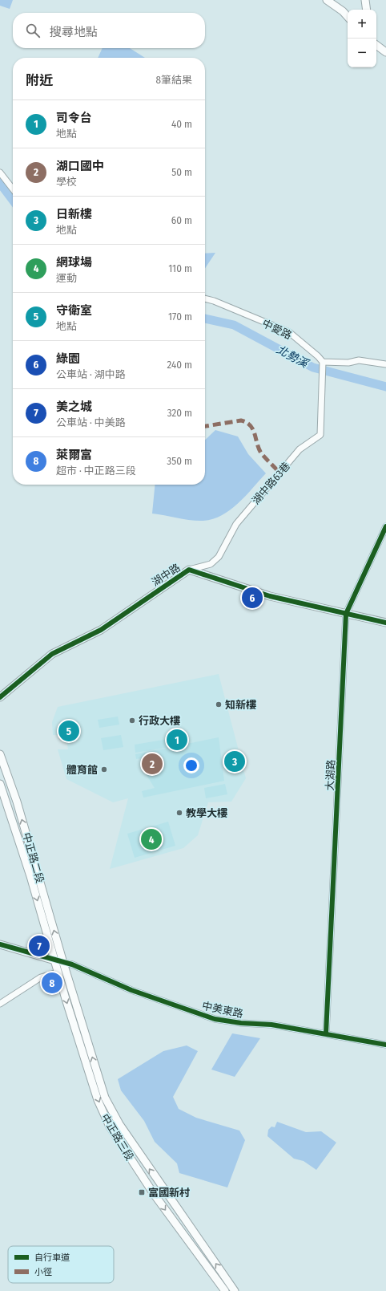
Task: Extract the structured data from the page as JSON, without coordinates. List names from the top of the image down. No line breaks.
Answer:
{"streets":{"main road":["湖中路","中正路二段","中正路三段"],"street":["中愛路","湖中路63巷","大湖路","中美東路"]},"crossings":[["中愛路","湖中路63巷"],["湖中路63巷","湖中路"],["湖中路","大湖路"],["大湖路","中美東路"],["中正路二段","中美東路"],["中正路二段","中正路三段"],["中美東路","中正路三段"]],"water":["北勢溪"],"places":{"other":["知新樓","行政大樓","體育館","教學大樓"],"transit":["富國新村"]},"legend":["自行車道","小徑"],"page":{"map_buttons":["+","−"],"search":"搜尋地點","heading":["附近","8筆結果"],"list":[{"mark":"1","name":"司令台","note":"地點","value":"40 m"},{"mark":"2","name":"湖口國中","note":"學校","value":"50 m"},{"mark":"3","name":"日新樓","note":"地點","value":"60 m"},{"mark":"4","name":"網球場","note":"運動","value":"110 m"},{"mark":"5","name":"守衛室","note":"地點","value":"170 m"},{"mark":"6","name":"綠園","note":"公車站 · 湖中路","value":"240 m"},{"mark":"7","name":"美之城","note":"公車站 · 中美路","value":"320 m"},{"mark":"8","name":"萊爾富","note":"超市 · 中正路三段","value":"350 m"}],"pins":["6","5","1","3","2","4","7","8"]}}
